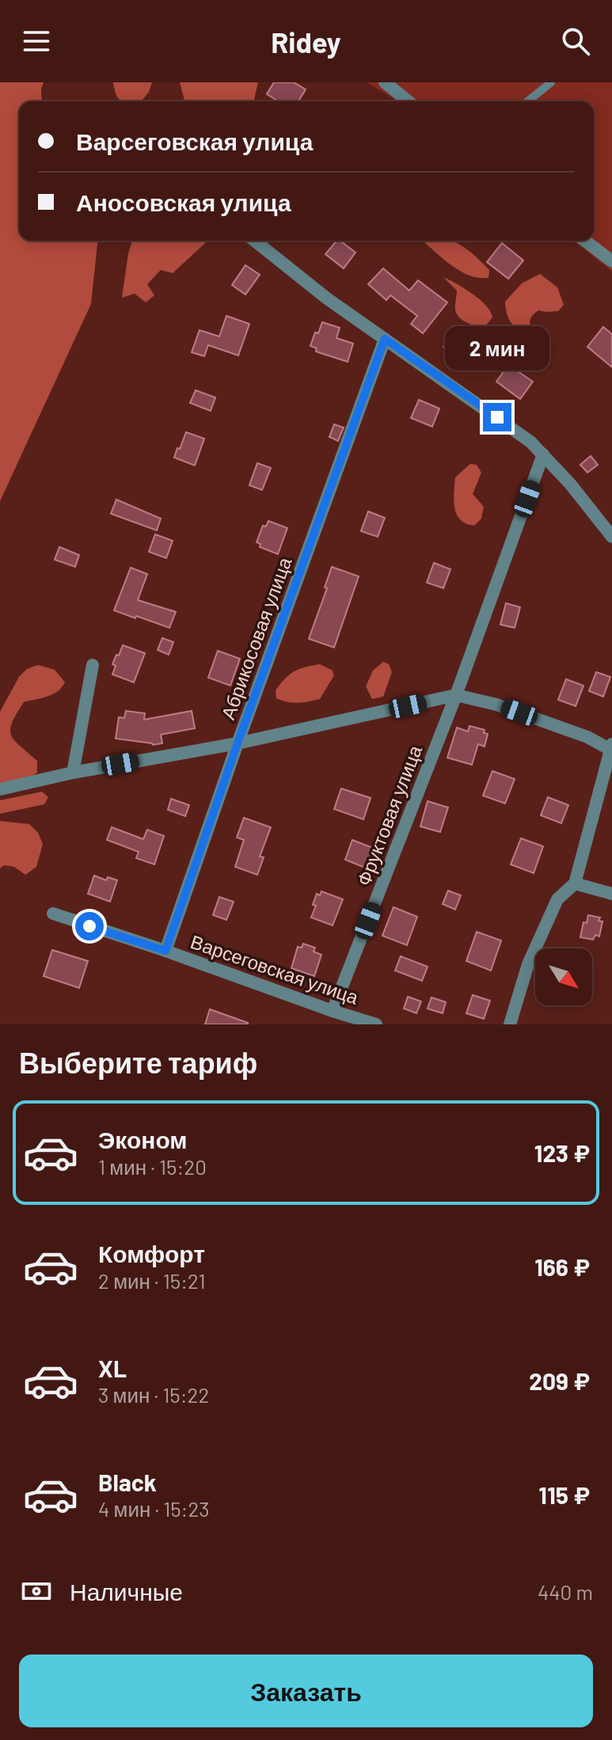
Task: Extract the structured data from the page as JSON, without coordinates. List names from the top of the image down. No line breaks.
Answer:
{"streets":{"street":["Абрикосовая улица","Фруктовая улица","Варсеговская улица"]},"crossings":[["Абрикосовая улица","Варсеговская улица"],["Фруктовая улица","Варсеговская улица"]],"north":"bottom right","page":{"header":"Ridey","banner":["Варсеговская улица","Аносовская улица"],"bubble":"2 мин","heading":"Выберите тариф","list":[{"name":"Эконом","note":"1 мин · 15:20","value":"123 ₽"},{"name":"Комфорт","note":"2 мин · 15:21","value":"166 ₽"},{"name":"XL","note":"3 мин · 15:22","value":"209 ₽"},{"name":"Black","note":"4 мин · 15:23","value":"115 ₽"}],"pay":["Наличные","440 m"],"buttons":"Заказать"}}
